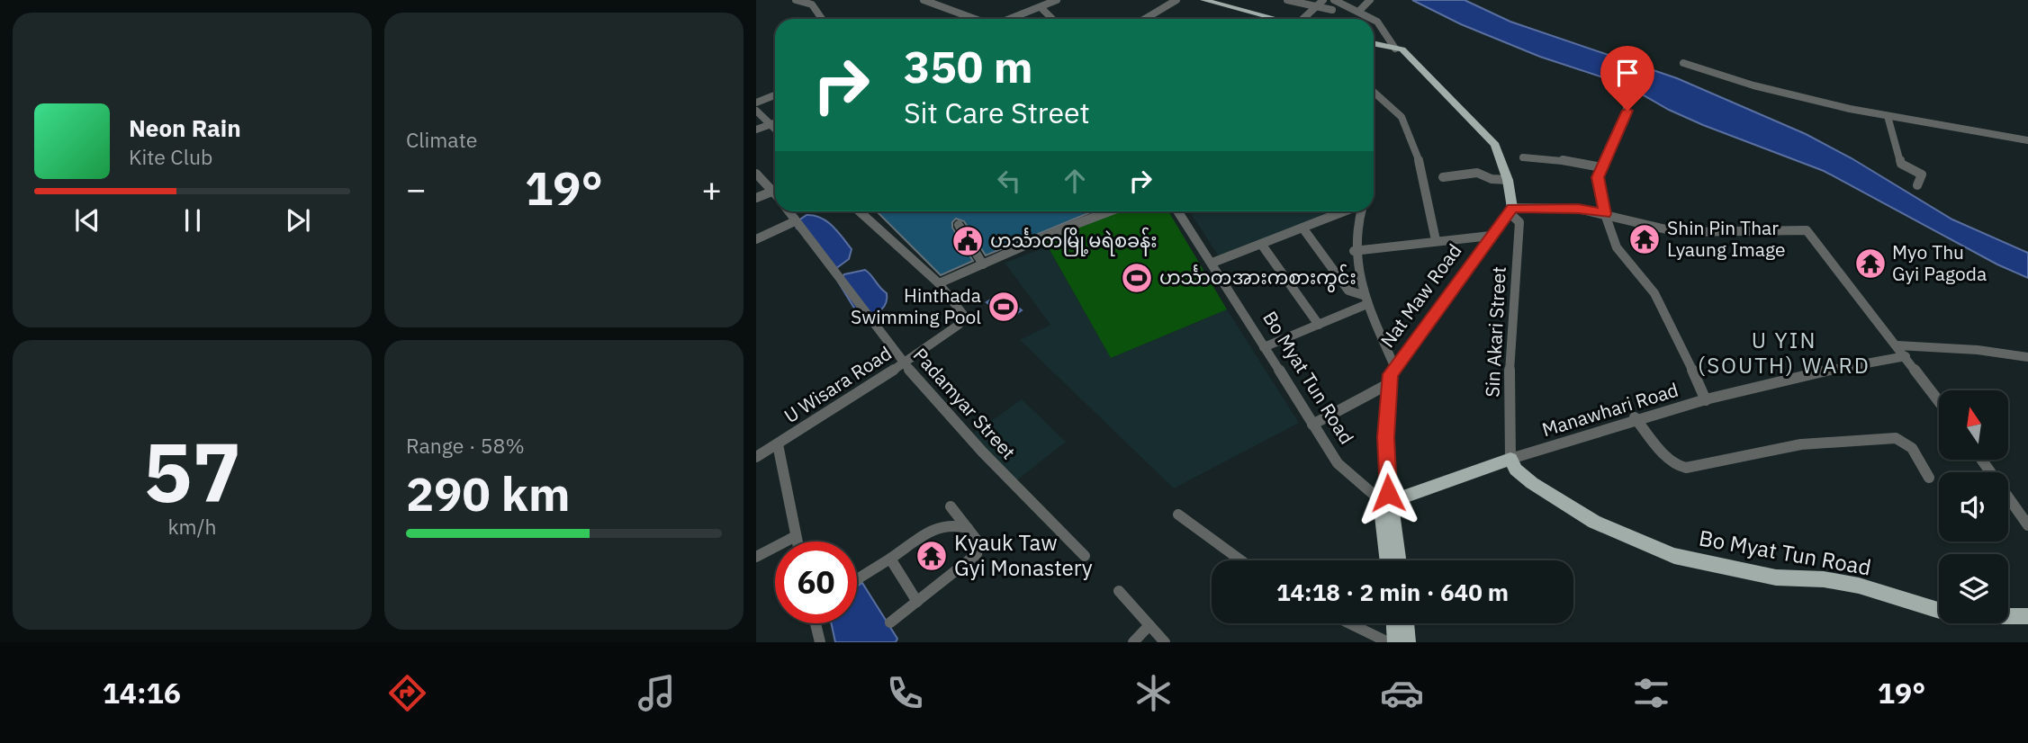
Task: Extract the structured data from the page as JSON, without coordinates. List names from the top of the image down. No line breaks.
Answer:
{"streets":{"main road":["Nat Maw Road","Bo Myat Tun Road"],"street":["Sin Akari Street","U Wisara Road","Padamyar Street","Manawhari Road"]},"crossings":[["Nat Maw Road","Sin Akari Street"],["Nat Maw Road","Bo Myat Tun Road"],["Sin Akari Street","Bo Myat Tun Road"],["Sin Akari Street","Manawhari Road"],["Bo Myat Tun Road","Manawhari Road"],["U Wisara Road","Padamyar Street"]],"districts":["U YIN (SOUTH) WARD"],"places":{"temple":["Shin Pin Thar Lyaung Image","Myo Thu Gyi Pagoda","Kyauk Taw Gyi Monastery"],"public building":["ဟင်္သာတမြို့မရဲစခန်း"],"sports":["ဟင်္သာတအားကစားကွင်း","Hinthada Swimming Pool"]},"north":"top","page":{"tile":["Climate",["57","km/h"],["Range · 58%","290 km"]],"turn":["350 m","Sit Care Street"],"song":["Neon Rain","Kite Club"],"heat":["−","19°","+"],"limit":"60","trip":"14:18 · 2 min · 640 m","tabs":["14:16","19°"]}}
